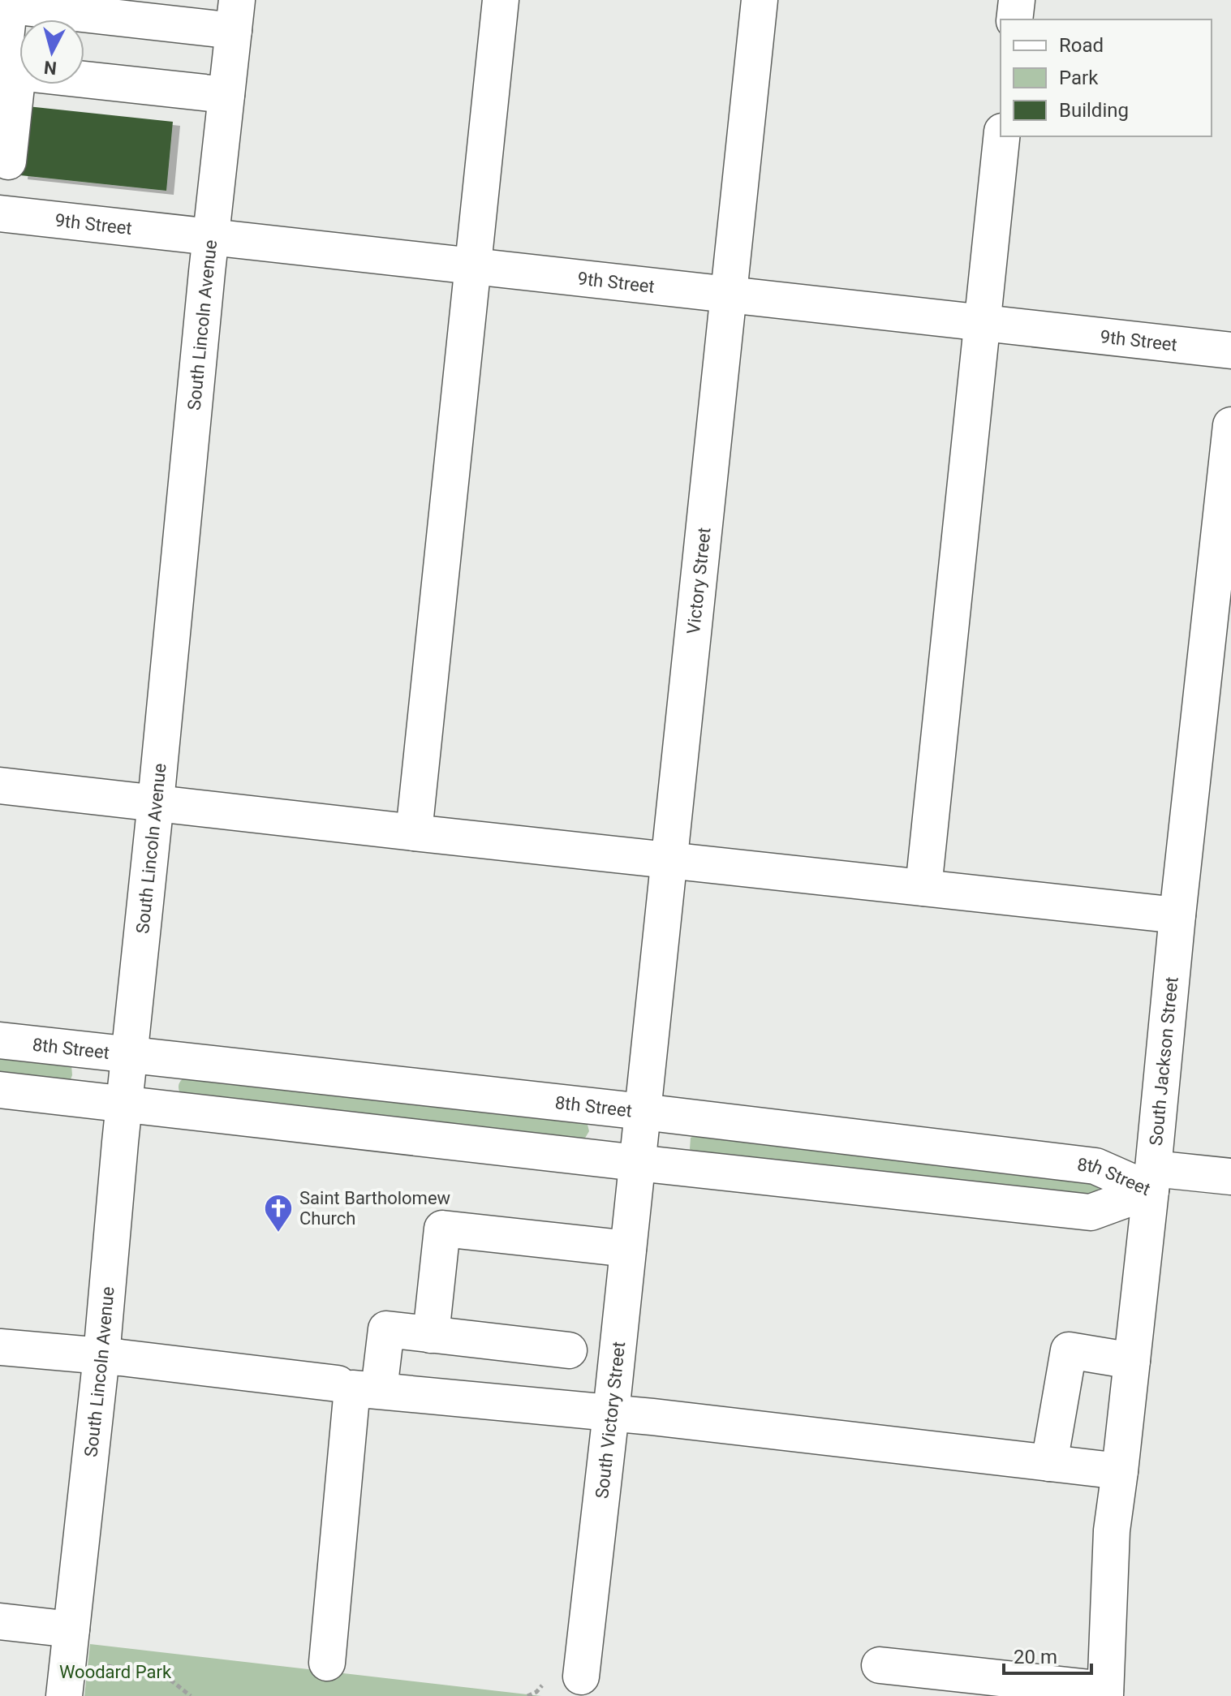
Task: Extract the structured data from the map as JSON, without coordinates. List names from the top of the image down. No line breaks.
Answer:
{"streets":{"street":["9th Street","South Lincoln Avenue","Victory Street","8th Street","South Jackson Street","South Victory Street"]},"crossings":[["9th Street","South Lincoln Avenue"],["9th Street","Victory Street"],["South Lincoln Avenue","8th Street"],["Victory Street","8th Street"],["Victory Street","South Victory Street"],["8th Street","South Jackson Street"],["8th Street","South Victory Street"]],"parks":["Woodard Park"],"places":{"church":["Saint Bartholomew Church"]},"legend":["Road","Park","Building"],"scale_bar":"20 m","north":"bottom"}
